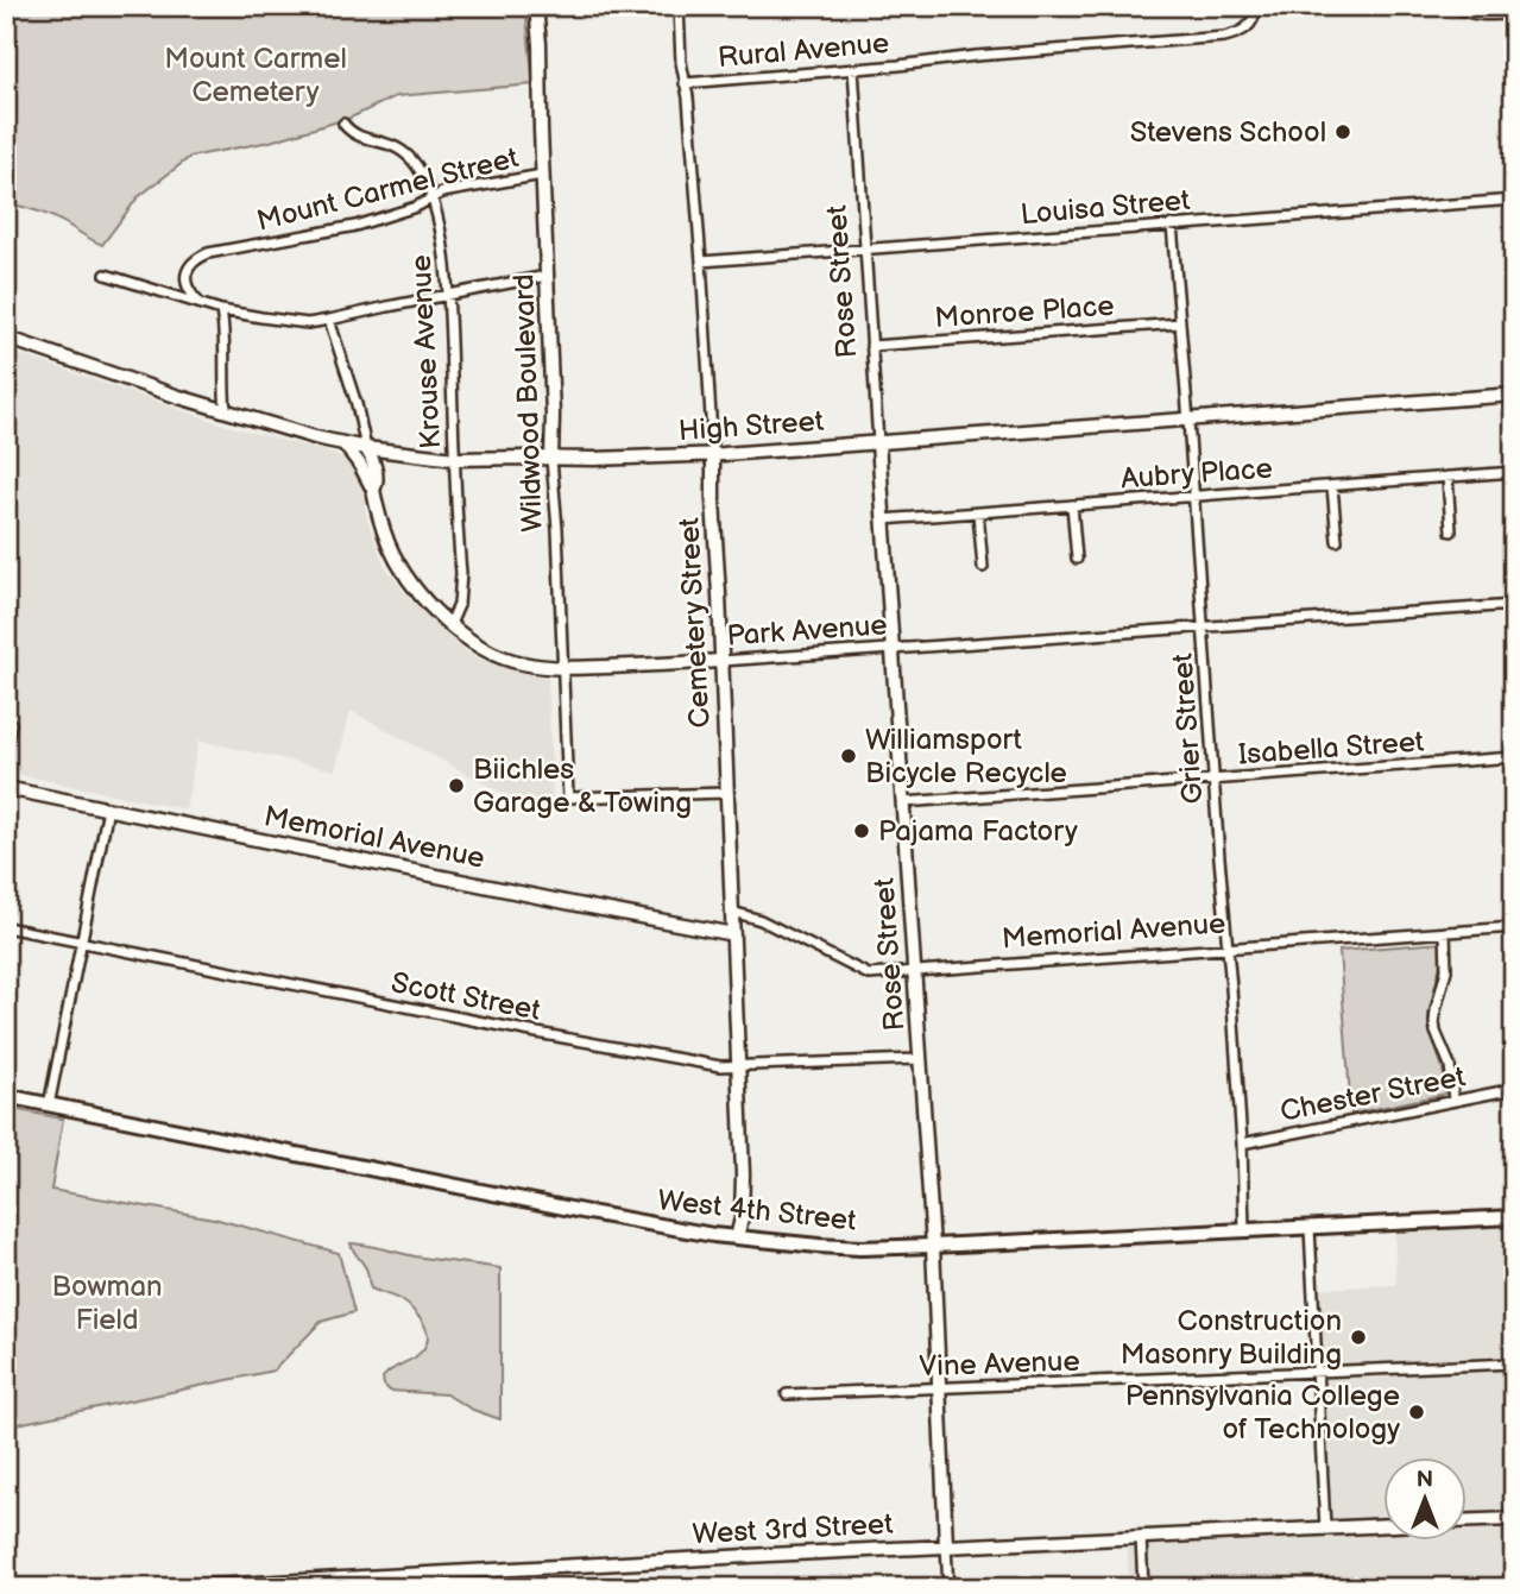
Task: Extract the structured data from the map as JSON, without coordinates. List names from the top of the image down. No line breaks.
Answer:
{"streets":{"main road":["West 4th Street"],"street":["Rural Avenue","Mount Carmel Street","Louisa Street","Rose Street","Monroe Place","Krouse Avenue","Wildwood Boulevard","High Street","Aubry Place","Cemetery Street","Park Avenue","Grier Street","Isabella Street","Memorial Avenue","Scott Street","Chester Street","Vine Avenue","West 3rd Street"]},"crossings":[["Rural Avenue","Rose Street"],["Rural Avenue","Cemetery Street"],["Mount Carmel Street","Krouse Avenue"],["Mount Carmel Street","Wildwood Boulevard"],["Louisa Street","Rose Street"],["Louisa Street","Cemetery Street"],["Louisa Street","Grier Street"],["Rose Street","Monroe Place"],["Rose Street","High Street"],["Rose Street","Aubry Place"],["Rose Street","Park Avenue"],["Rose Street","Isabella Street"],["Rose Street","Memorial Avenue"],["Rose Street","Scott Street"],["Rose Street","West 4th Street"],["Rose Street","Vine Avenue"],["Rose Street","West 3rd Street"],["Monroe Place","Grier Street"],["Krouse Avenue","High Street"],["Krouse Avenue","Park Avenue"],["Wildwood Boulevard","High Street"],["Wildwood Boulevard","Cemetery Street"],["Wildwood Boulevard","Park Avenue"],["High Street","Cemetery Street"],["High Street","Park Avenue"],["High Street","Grier Street"],["Aubry Place","Grier Street"],["Cemetery Street","Park Avenue"],["Cemetery Street","Memorial Avenue"],["Cemetery Street","Scott Street"],["Cemetery Street","West 4th Street"],["Park Avenue","Grier Street"],["Grier Street","Isabella Street"],["Grier Street","Memorial Avenue"],["Grier Street","Chester Street"],["Grier Street","West 4th Street"]],"parks":["Mount Carmel Cemetery","Bowman Field"],"places":["Stevens School","Williamsport Bicycle Recycle","Biichles Garage & Towing","Pajama Factory","Construction Masonry Building","Pennsylvania College of Technology"],"north":"top"}
